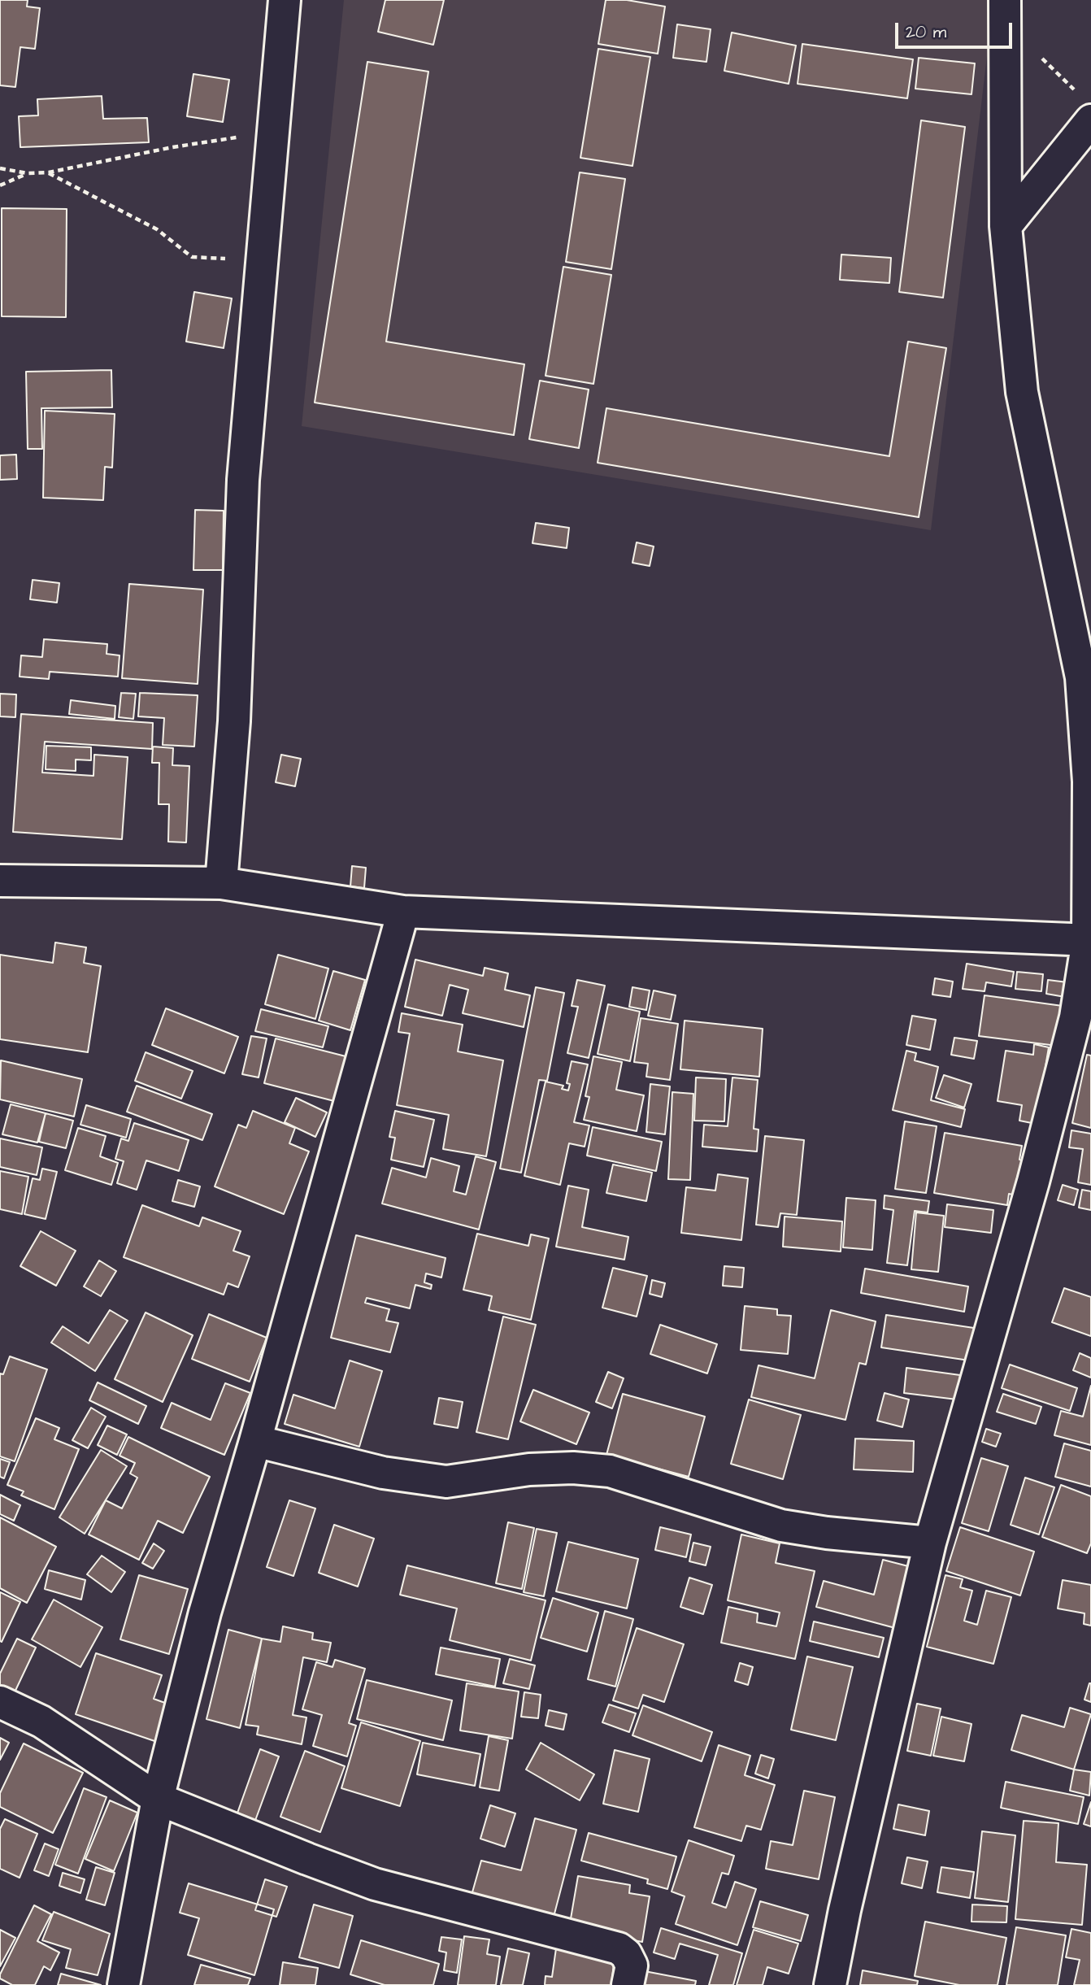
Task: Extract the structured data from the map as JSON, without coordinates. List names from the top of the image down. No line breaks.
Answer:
{"scale_bar":"20 m"}
